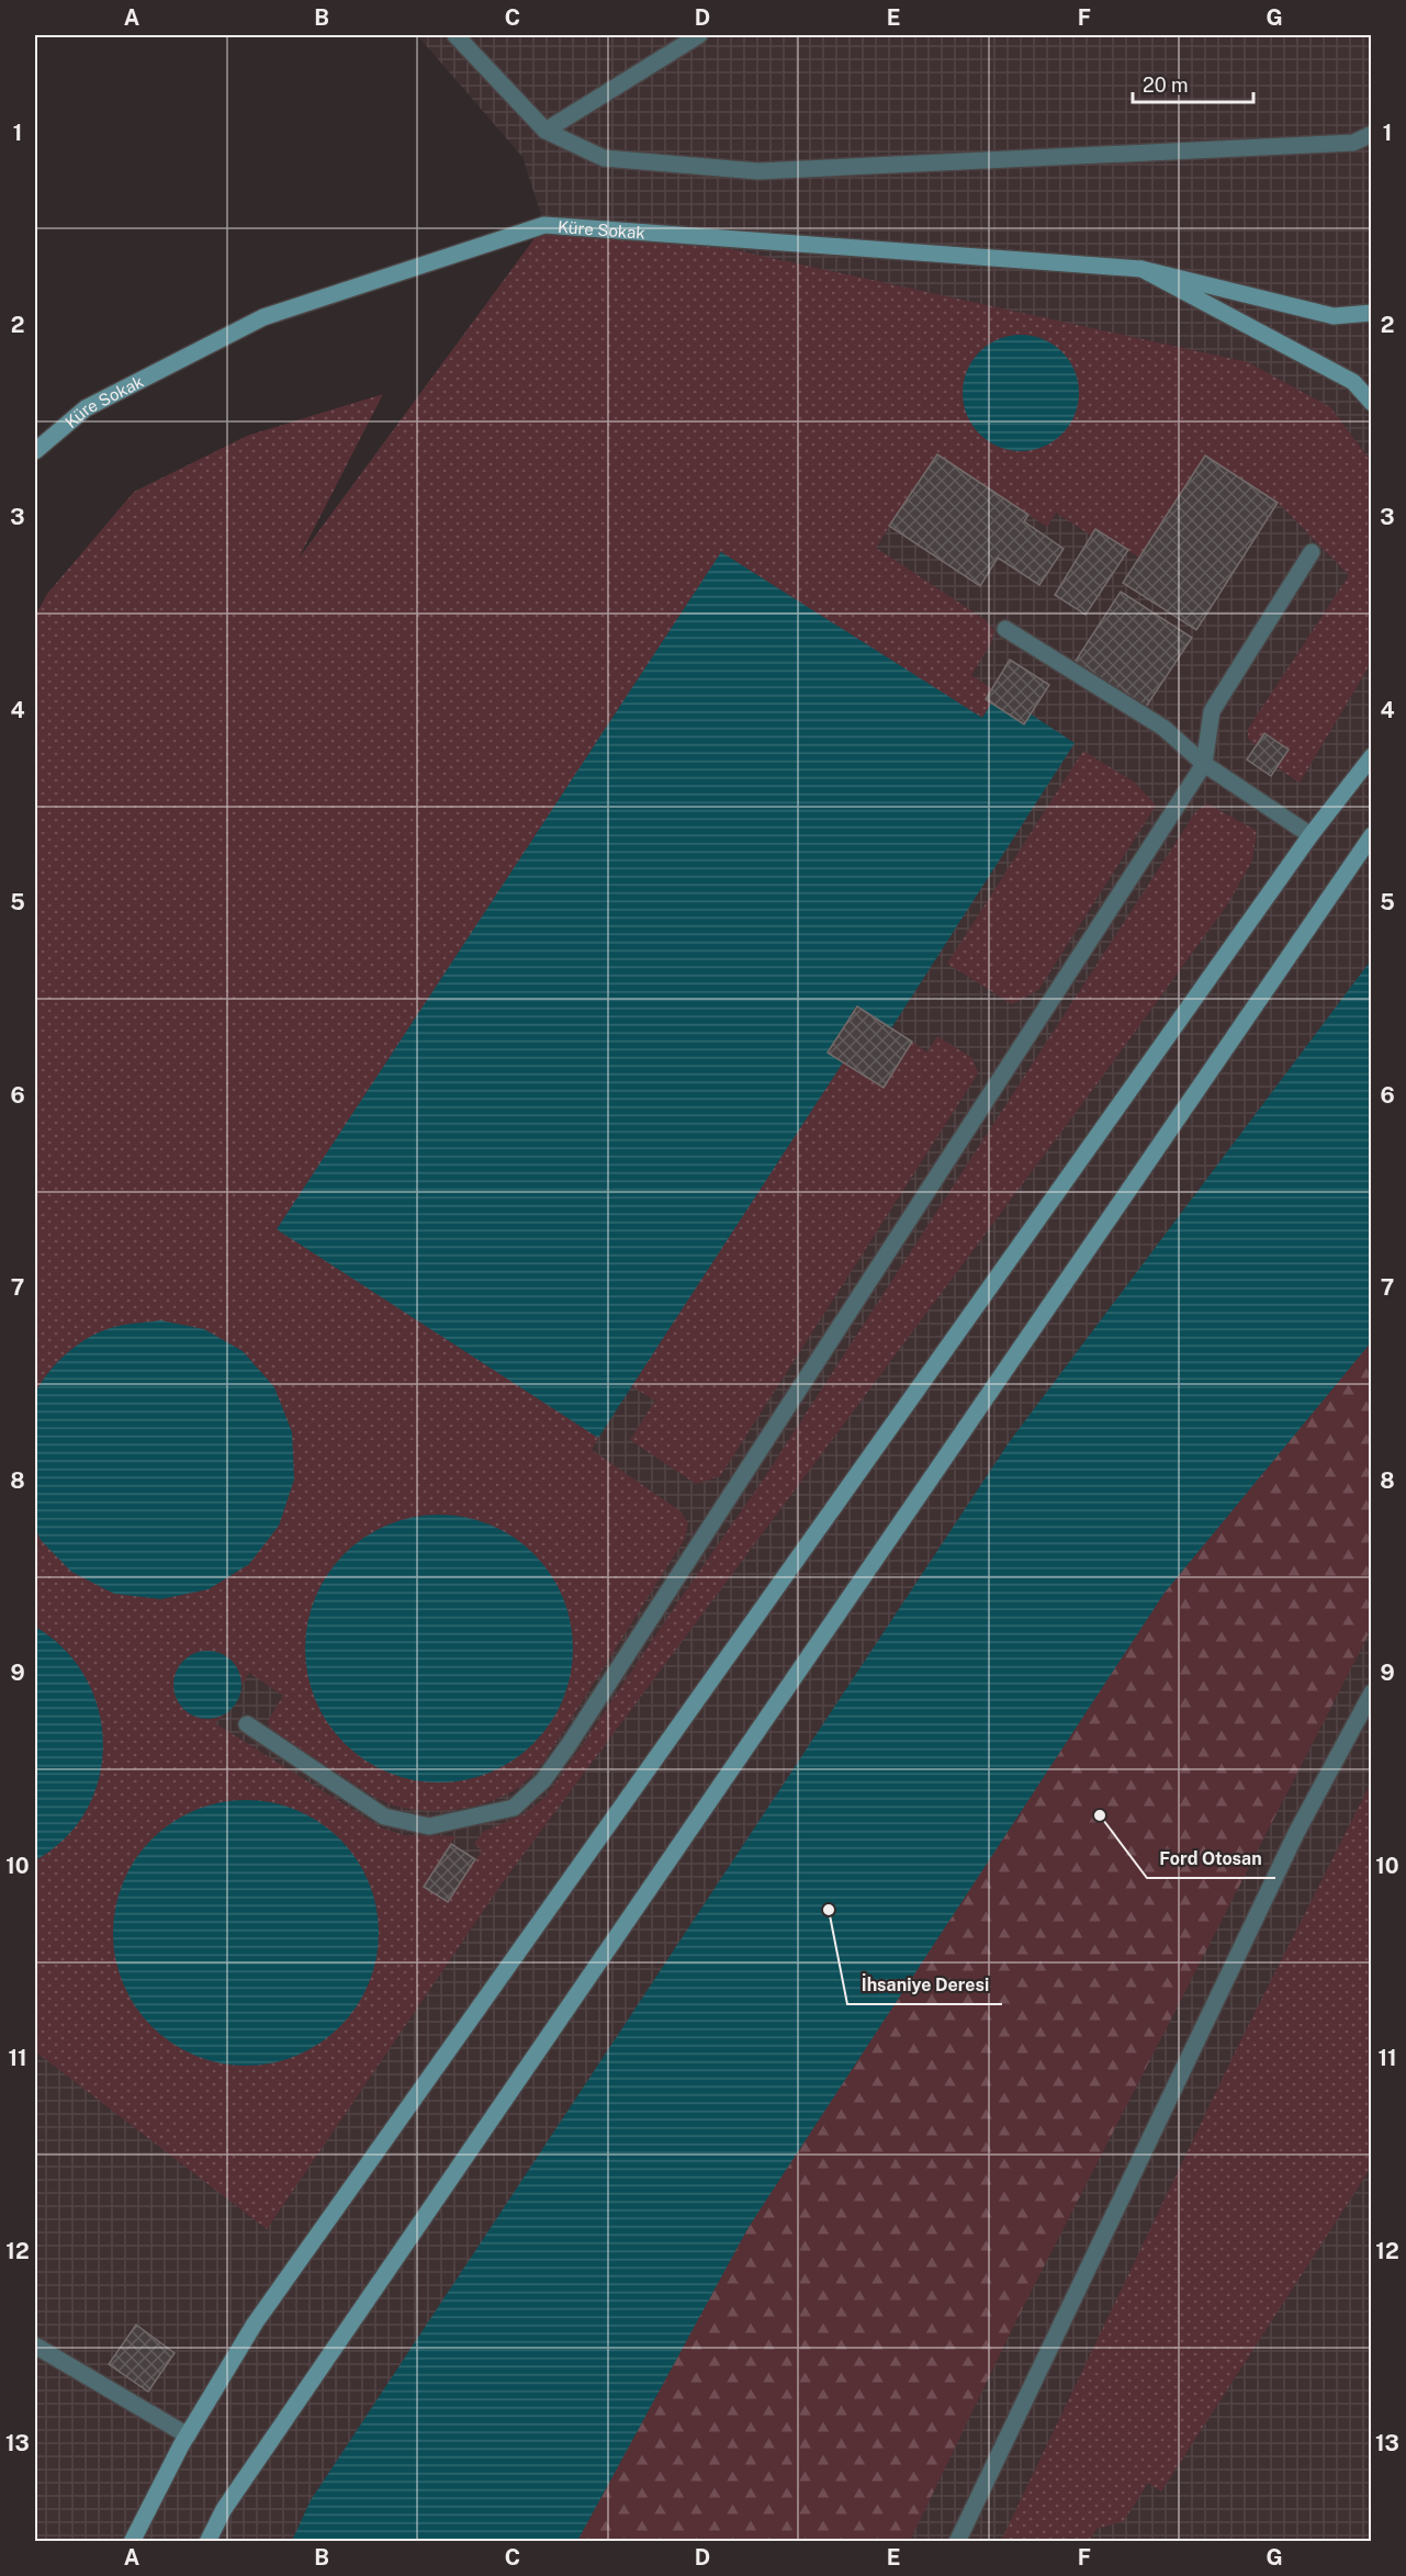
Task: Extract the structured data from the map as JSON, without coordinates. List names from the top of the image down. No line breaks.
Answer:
{"streets":{"main road":["Küre Sokak"]},"places":["Ford Otosan","İhsaniye Deresi"],"scale_bar":"20 m","grid":{"columns":["A","B","C","D","E","F","G"],"rows":["1","2","3","4","5","6","7","8","9","10","11","12","13"]}}
